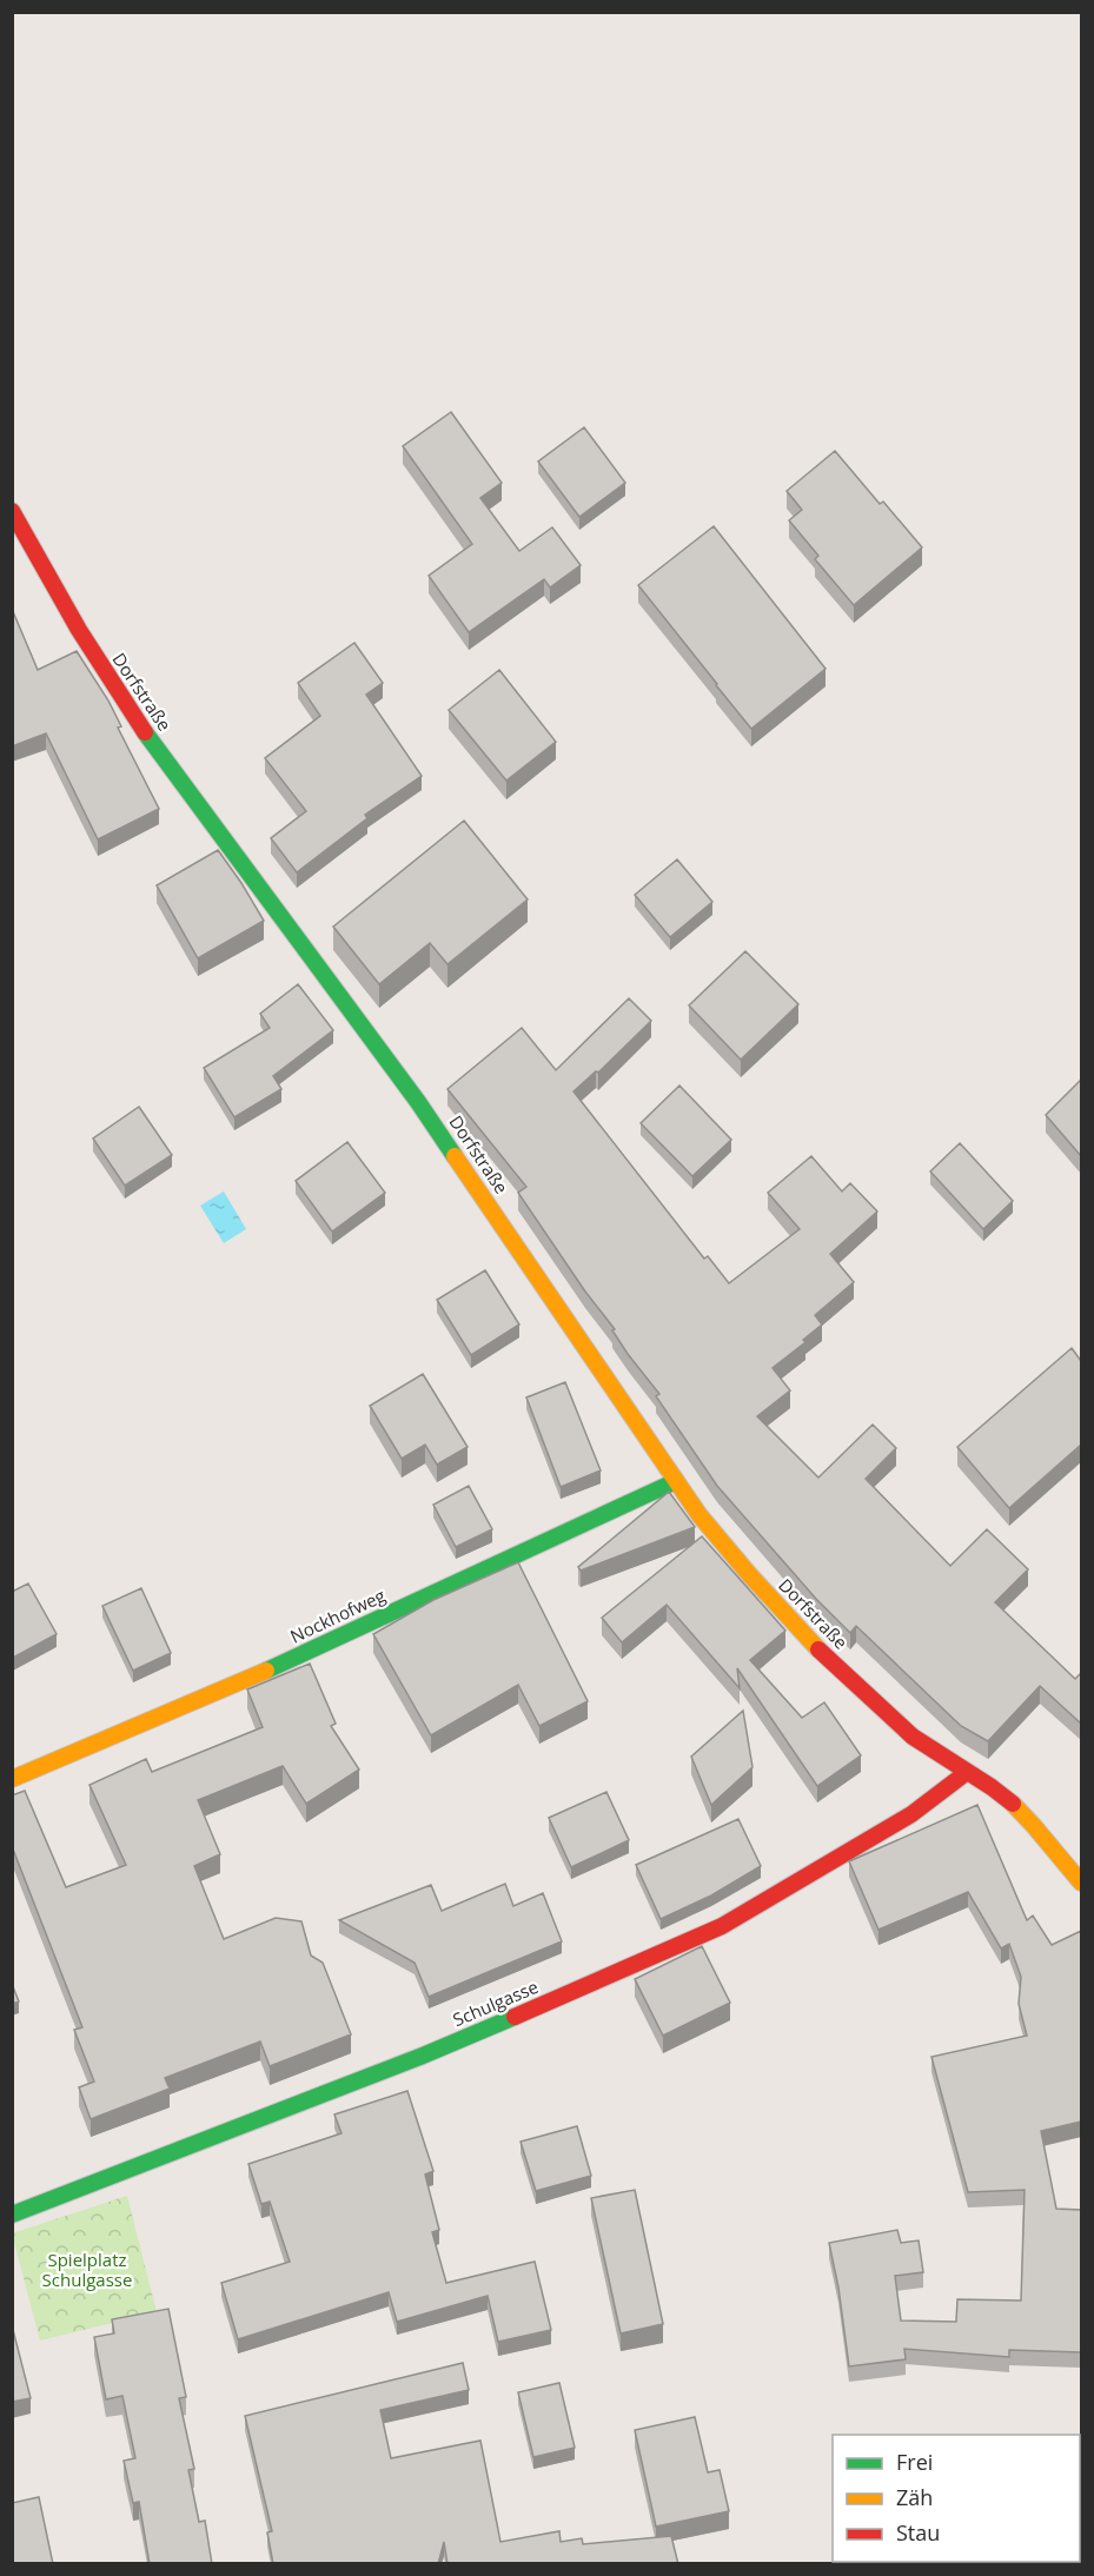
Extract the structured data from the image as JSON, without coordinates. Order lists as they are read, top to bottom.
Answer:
{
  "streets": {
    "street": ["Dorfstraße", "Nockhofweg", "Schulgasse"]
  },
  "crossings": [
    ["Dorfstraße", "Nockhofweg"],
    ["Dorfstraße", "Schulgasse"]
  ],
  "parks": ["Spielplatz Schulgasse"],
  "legend": ["Frei", "Zäh", "Stau"]
}
